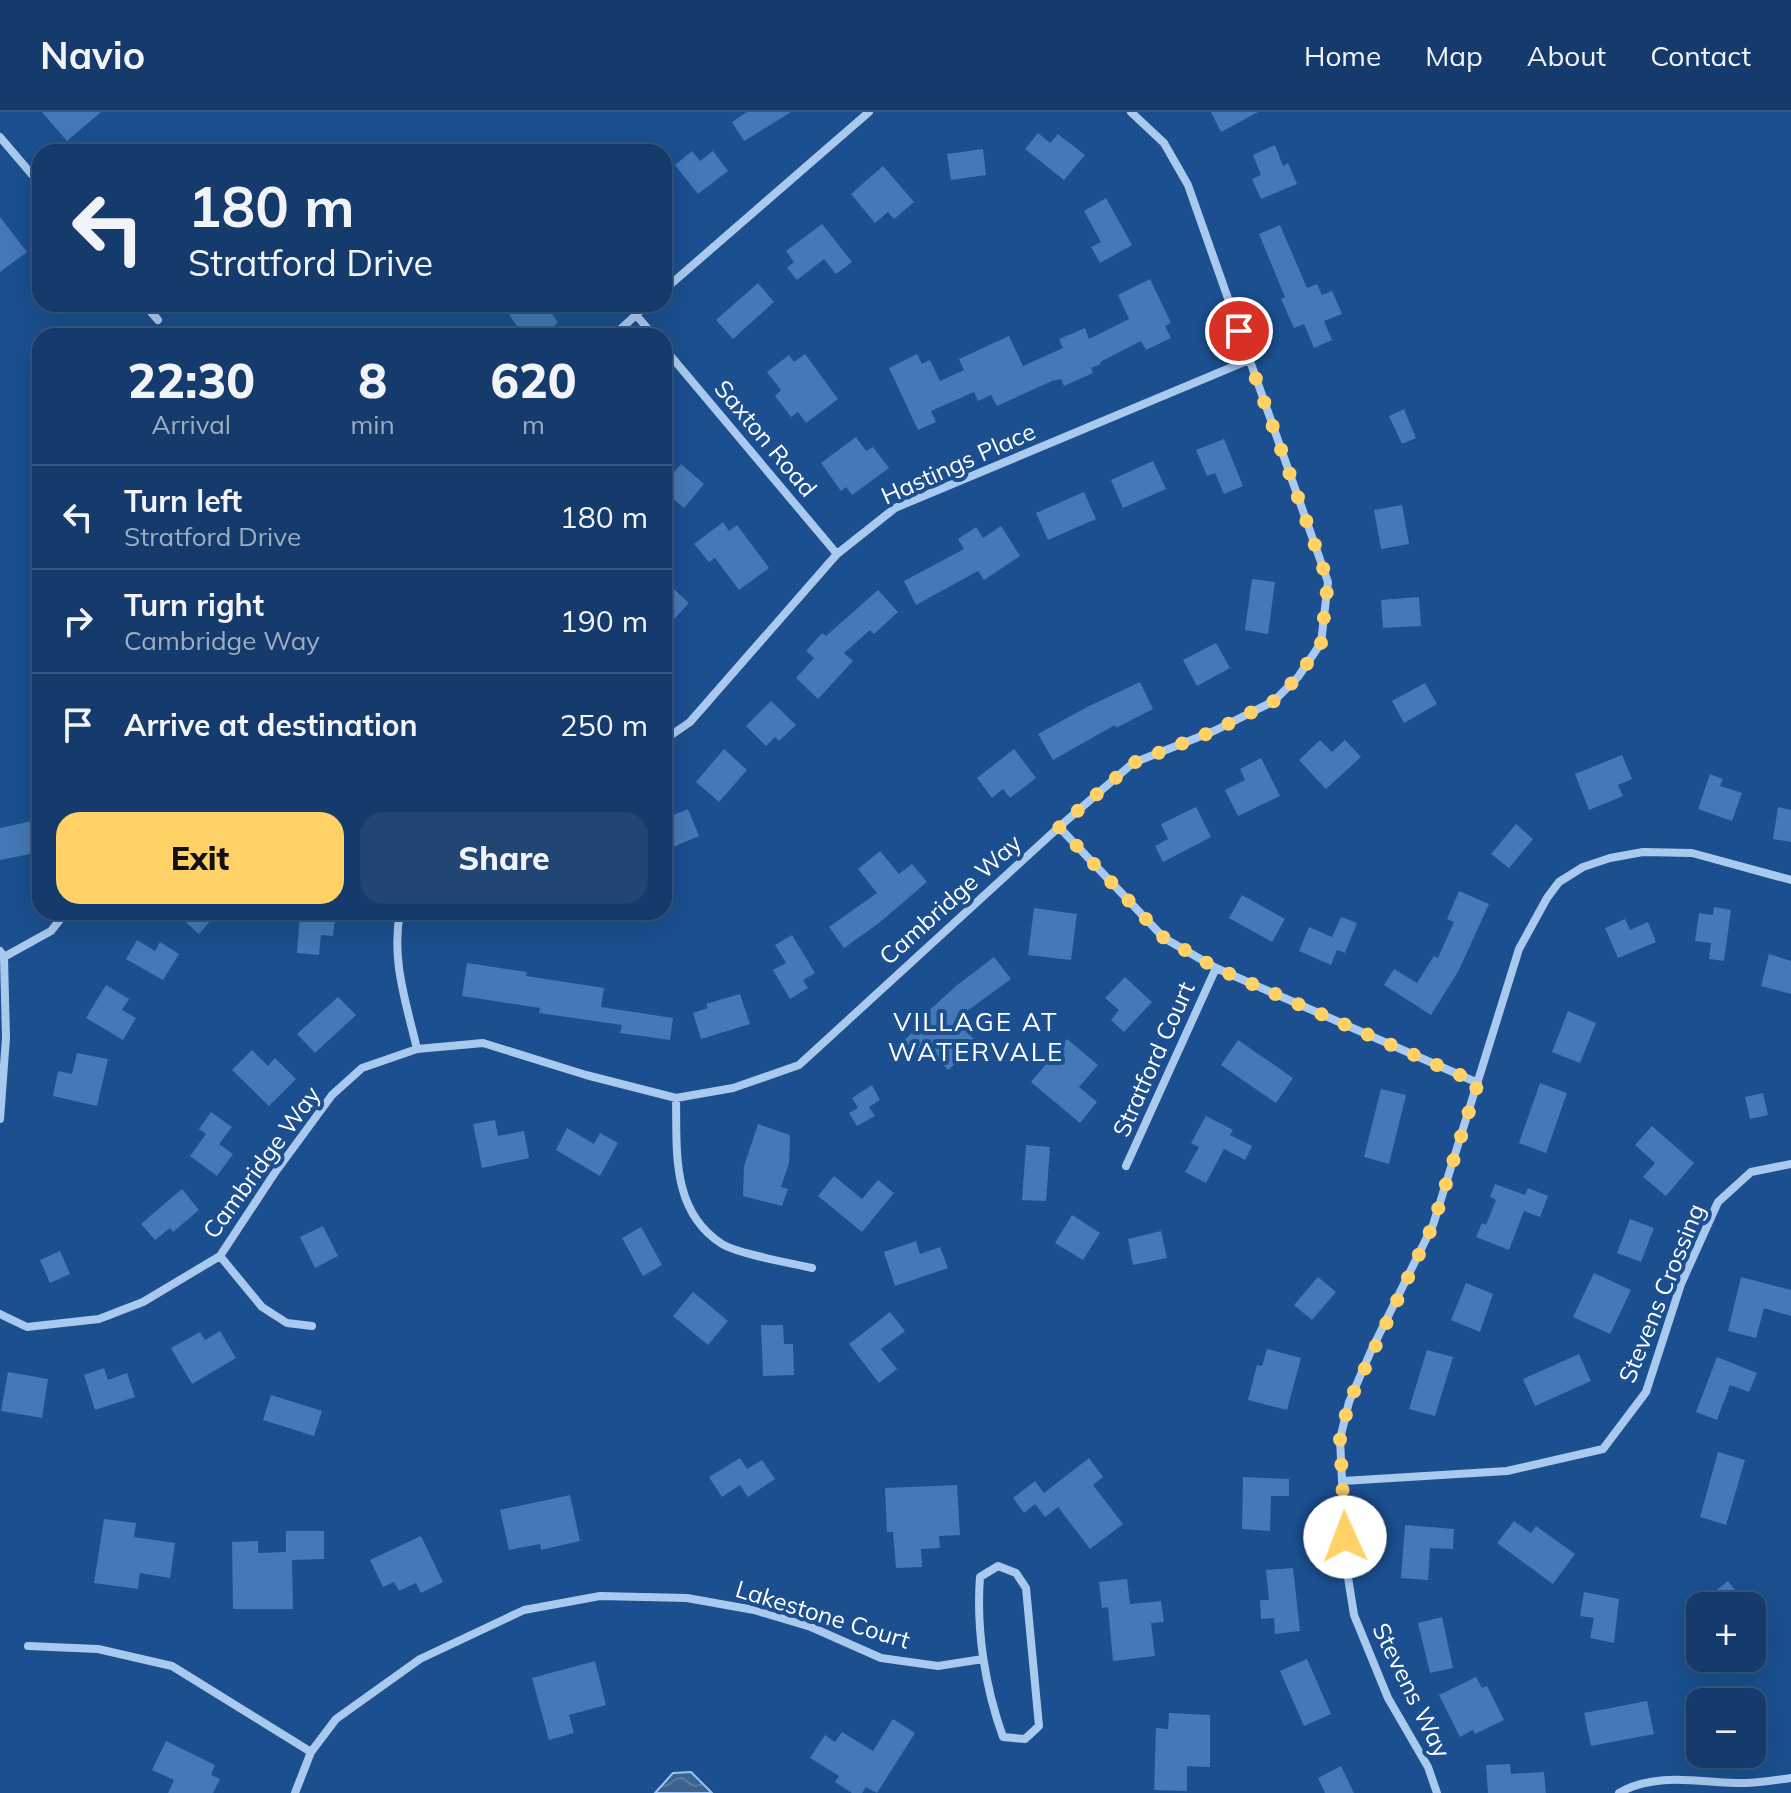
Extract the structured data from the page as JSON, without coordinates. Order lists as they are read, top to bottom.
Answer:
{
  "streets": {
    "street": [
      "Saxton Road",
      "Hastings Place",
      "Cambridge Way",
      "Stratford Court",
      "Stevens Crossing",
      "Lakestone Court",
      "Stevens Way"
    ]
  },
  "crossings": [
    ["Saxton Road", "Hastings Place"],
    ["Hastings Place", "Cambridge Way"],
    ["Stevens Crossing", "Stevens Way"]
  ],
  "districts": ["VILLAGE AT WATERVALE"],
  "page": {
    "header": "Navio",
    "nav": [
      "Home",
      "Map",
      "About",
      "Contact"
    ],
    "turn": ["180 m", "Stratford Drive"],
    "eta": [
      "22:30",
      "Arrival",
      "8",
      "min",
      "620",
      "m"
    ],
    "list": [
      {
        "name": "Turn left",
        "note": "Stratford Drive",
        "value": "180 m"
      },
      {
        "name": "Turn right",
        "note": "Cambridge Way",
        "value": "190 m"
      },
      {
        "name": "Arrive at destination",
        "value": "250 m"
      }
    ],
    "buttons": ["Exit", "Share"],
    "map_buttons": ["+", "−"]
  }
}
